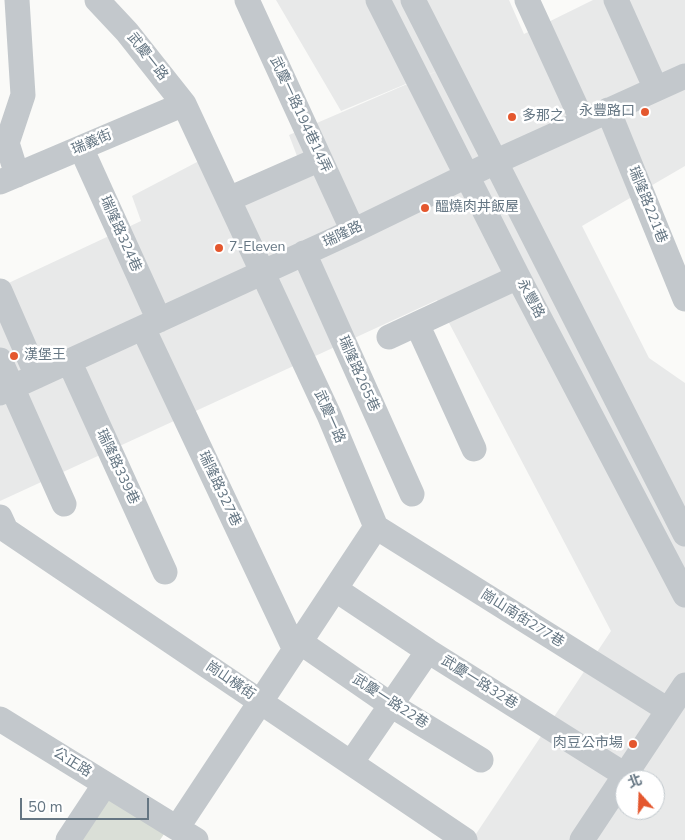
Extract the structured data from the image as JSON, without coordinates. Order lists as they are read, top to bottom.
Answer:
{
  "streets": {
    "street": [
      "武慶一路",
      "武慶一路194巷14弄",
      "瑞義街",
      "瑞隆路221巷",
      "瑞隆路324巷",
      "瑞隆路",
      "永豐路",
      "瑞隆路265巷",
      "瑞隆路339巷",
      "瑞隆路327巷",
      "崗山南街277巷",
      "崗山橫街",
      "武慶一路32巷",
      "武慶一路22巷",
      "公正路"
    ]
  },
  "crossings": [
    ["武慶一路", "瑞義街"],
    ["武慶一路", "瑞隆路"],
    ["武慶一路", "崗山南街277巷"],
    ["武慶一路194巷14弄", "瑞隆路"],
    ["瑞義街", "瑞隆路324巷"],
    ["瑞隆路221巷", "瑞隆路"],
    ["瑞隆路324巷", "瑞隆路"],
    ["瑞隆路324巷", "瑞隆路327巷"],
    ["瑞隆路", "永豐路"],
    ["瑞隆路", "瑞隆路265巷"],
    ["瑞隆路", "瑞隆路339巷"],
    ["瑞隆路", "瑞隆路327巷"],
    ["瑞隆路327巷", "武慶一路22巷"]
  ],
  "places": [
    "永豐路口",
    "多那之",
    "醞燒肉丼飯屋",
    "7-Eleven",
    "漢堡王",
    "肉豆公市場"
  ],
  "scale_bar": "50 m",
  "north": "top"
}
